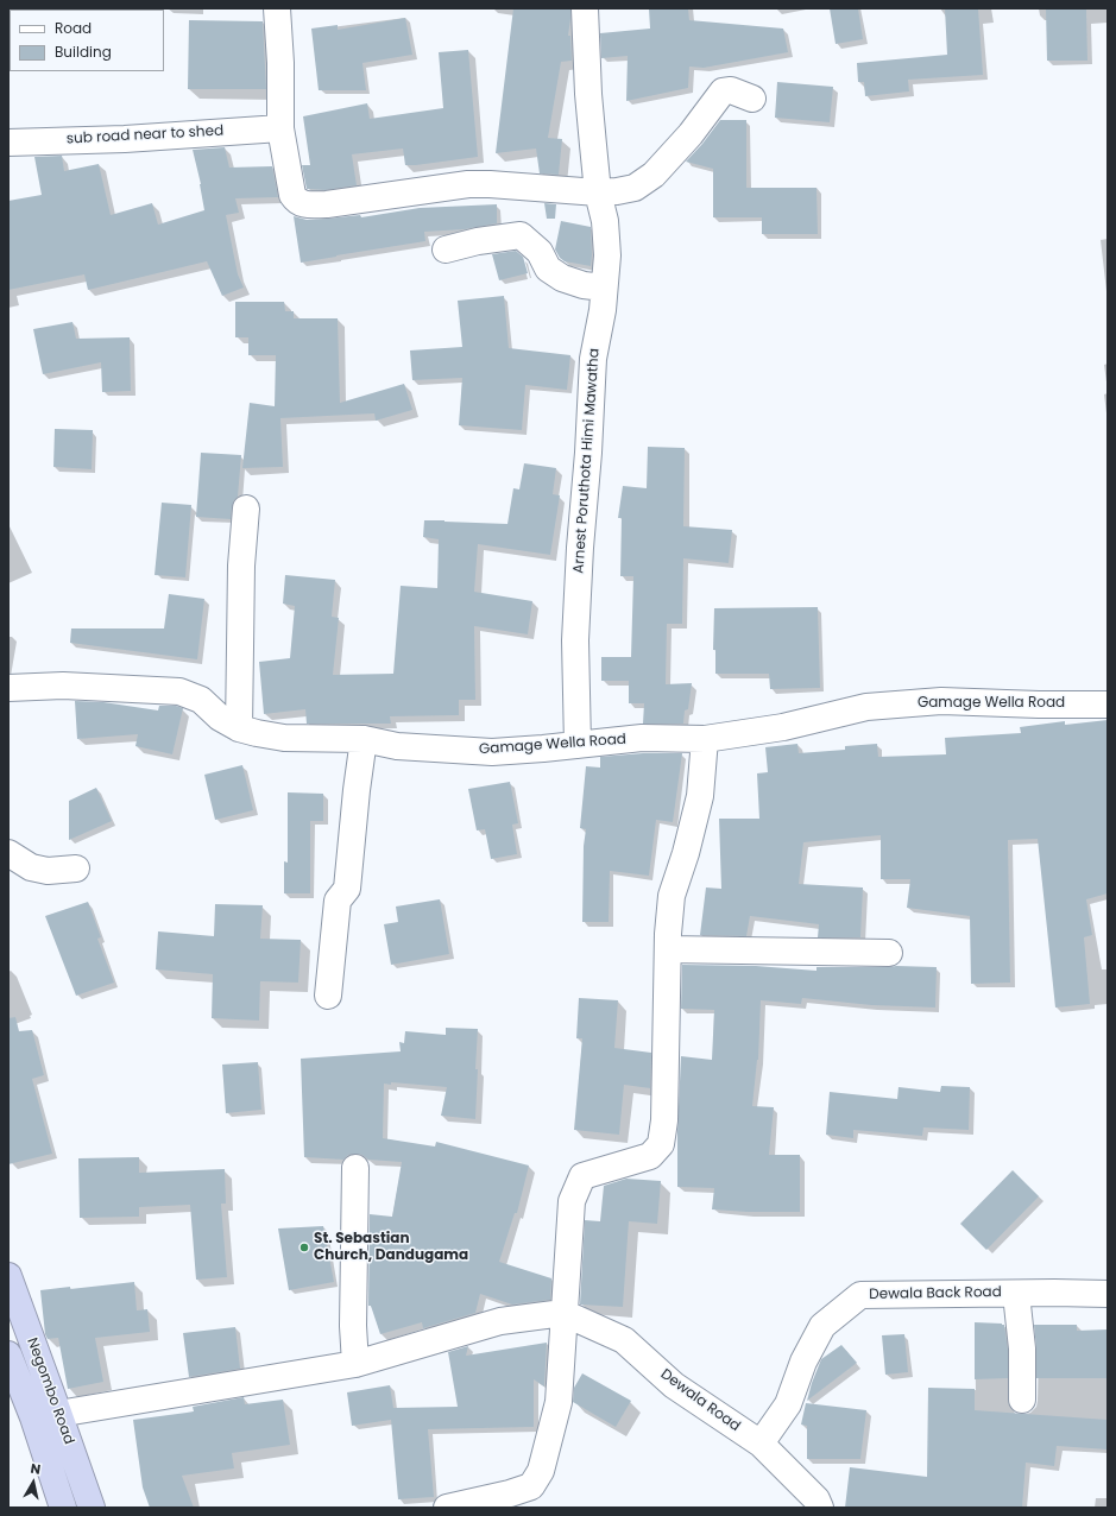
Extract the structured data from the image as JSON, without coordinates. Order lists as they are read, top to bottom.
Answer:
{
  "streets": {
    "highway": ["Negombo Road"],
    "street": [
      "sub road near to shed",
      "Arnest Poruthota Himi Mawatha",
      "Gamage Wella Road",
      "Dewala Back Road",
      "Dewala Road"
    ]
  },
  "crossings": [
    ["Arnest Poruthota Himi Mawatha", "Gamage Wella Road"],
    ["Dewala Back Road", "Dewala Road"]
  ],
  "places": ["St. Sebastian Church, Dandugama"],
  "legend": ["Road", "Building"],
  "north": "top"
}
